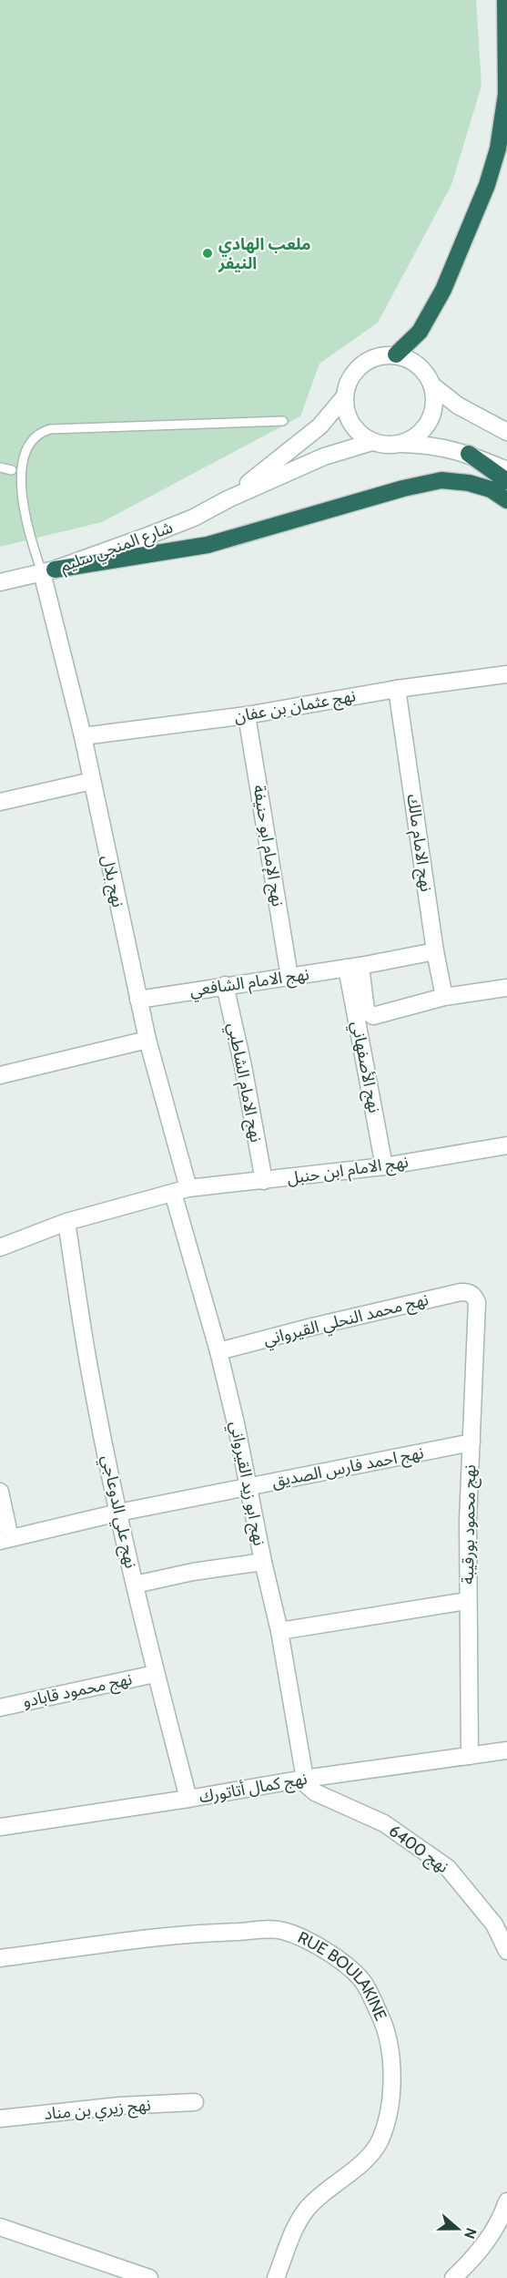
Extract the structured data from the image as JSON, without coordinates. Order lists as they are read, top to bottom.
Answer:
{
  "streets": {
    "street": [
      "شارع المنجي سليم",
      "نهج عثمان بن عفان",
      "نهج الامام مالك",
      "نهج الإمام ابو حنيفة",
      "نهج بلال",
      "نهج الامام الشافعي",
      "نهج الأصفهاني",
      "نهج الامام الشاطبي",
      "نهج الامام ابن حنبل",
      "نهج محمد النحلي القيرواني",
      "نهج احمد فارس الصديق",
      "نهج ابو زيد القيرواني",
      "نهج علي الدوعاجي",
      "نهج محمود بورقيبة",
      "نهج محمود قابادو",
      "نهج كمال أتاتورك",
      "نهج 6400",
      "RUE BOULAKINE",
      "نهج زيري بن مناد"
    ]
  },
  "crossings": [
    ["شارع المنجي سليم", "نهج بلال"],
    ["نهج عثمان بن عفان", "نهج الامام مالك"],
    ["نهج عثمان بن عفان", "نهج الإمام ابو حنيفة"],
    ["نهج عثمان بن عفان", "نهج بلال"],
    ["نهج الامام مالك", "نهج الامام الشافعي"],
    ["نهج الإمام ابو حنيفة", "نهج الامام الشافعي"],
    ["نهج بلال", "نهج الامام الشافعي"],
    ["نهج بلال", "نهج الامام ابن حنبل"],
    ["نهج بلال", "نهج ابو زيد القيرواني"],
    ["نهج الامام الشافعي", "نهج الأصفهاني"],
    ["نهج الامام الشافعي", "نهج الامام الشاطبي"],
    ["نهج الأصفهاني", "نهج الامام ابن حنبل"],
    ["نهج الامام الشاطبي", "نهج الامام ابن حنبل"],
    ["نهج الامام ابن حنبل", "نهج ابو زيد القيرواني"],
    ["نهج الامام ابن حنبل", "نهج علي الدوعاجي"],
    ["نهج محمد النحلي القيرواني", "نهج ابو زيد القيرواني"],
    ["نهج محمد النحلي القيرواني", "نهج محمود بورقيبة"],
    ["نهج احمد فارس الصديق", "نهج ابو زيد القيرواني"],
    ["نهج احمد فارس الصديق", "نهج علي الدوعاجي"],
    ["نهج احمد فارس الصديق", "نهج محمود بورقيبة"],
    ["نهج ابو زيد القيرواني", "نهج كمال أتاتورك"],
    ["نهج ابو زيد القيرواني", "نهج 6400"],
    ["نهج علي الدوعاجي", "نهج محمود قابادو"],
    ["نهج علي الدوعاجي", "نهج كمال أتاتورك"],
    ["نهج محمود بورقيبة", "نهج كمال أتاتورك"],
    ["نهج كمال أتاتورك", "نهج 6400"]
  ],
  "places": ["ملعب الهادي النيفر"],
  "north": "right"
}
